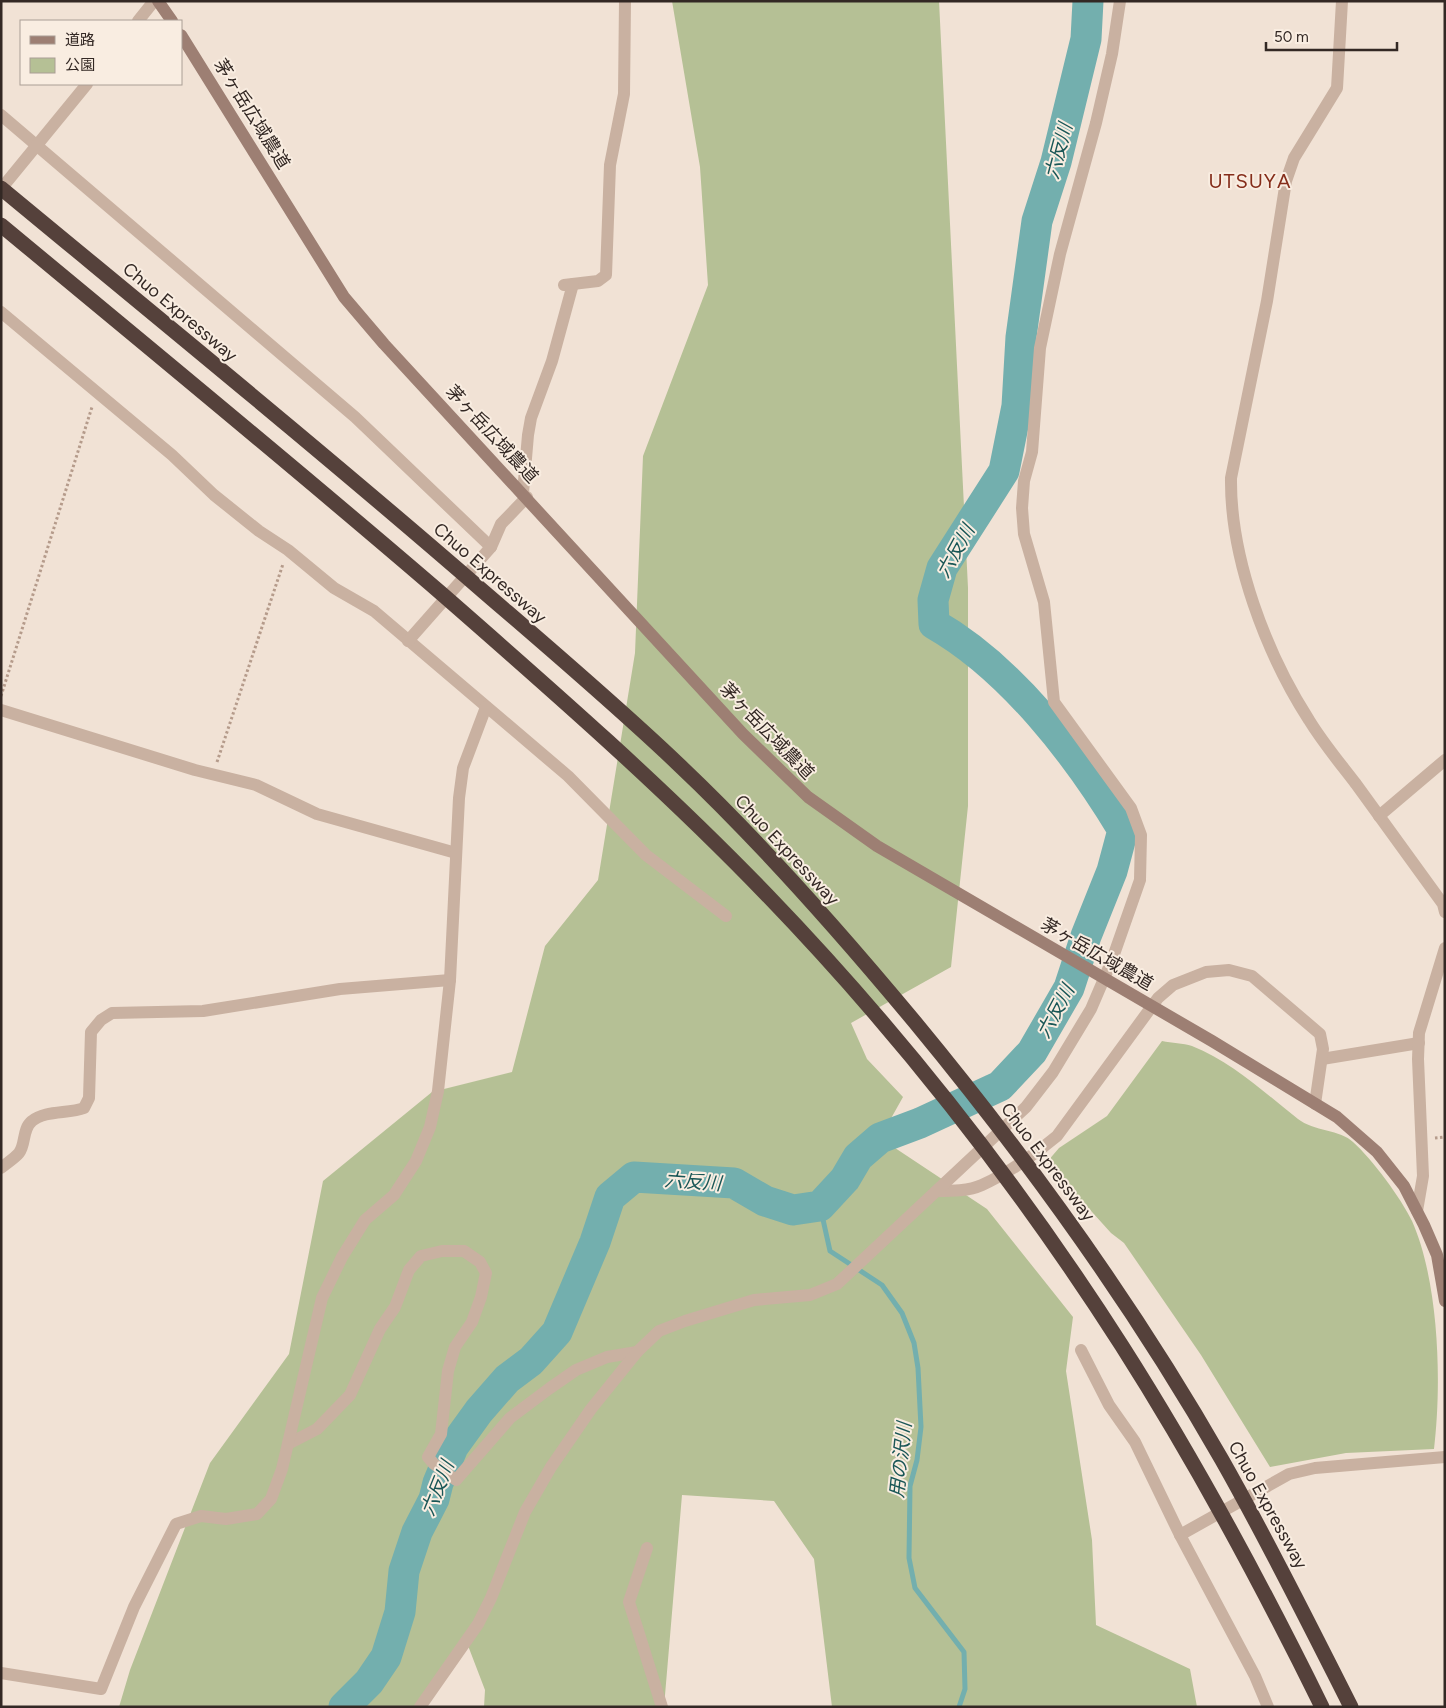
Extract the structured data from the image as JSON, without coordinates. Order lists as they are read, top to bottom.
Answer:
{
  "streets": {
    "highway": ["Chuo Expressway"],
    "street": ["茅ヶ岳広域農道"]
  },
  "districts": ["UTSUYA"],
  "water": ["六反川", "用の沢川"],
  "legend": ["道路", "公園"],
  "scale_bar": "50 m"
}
